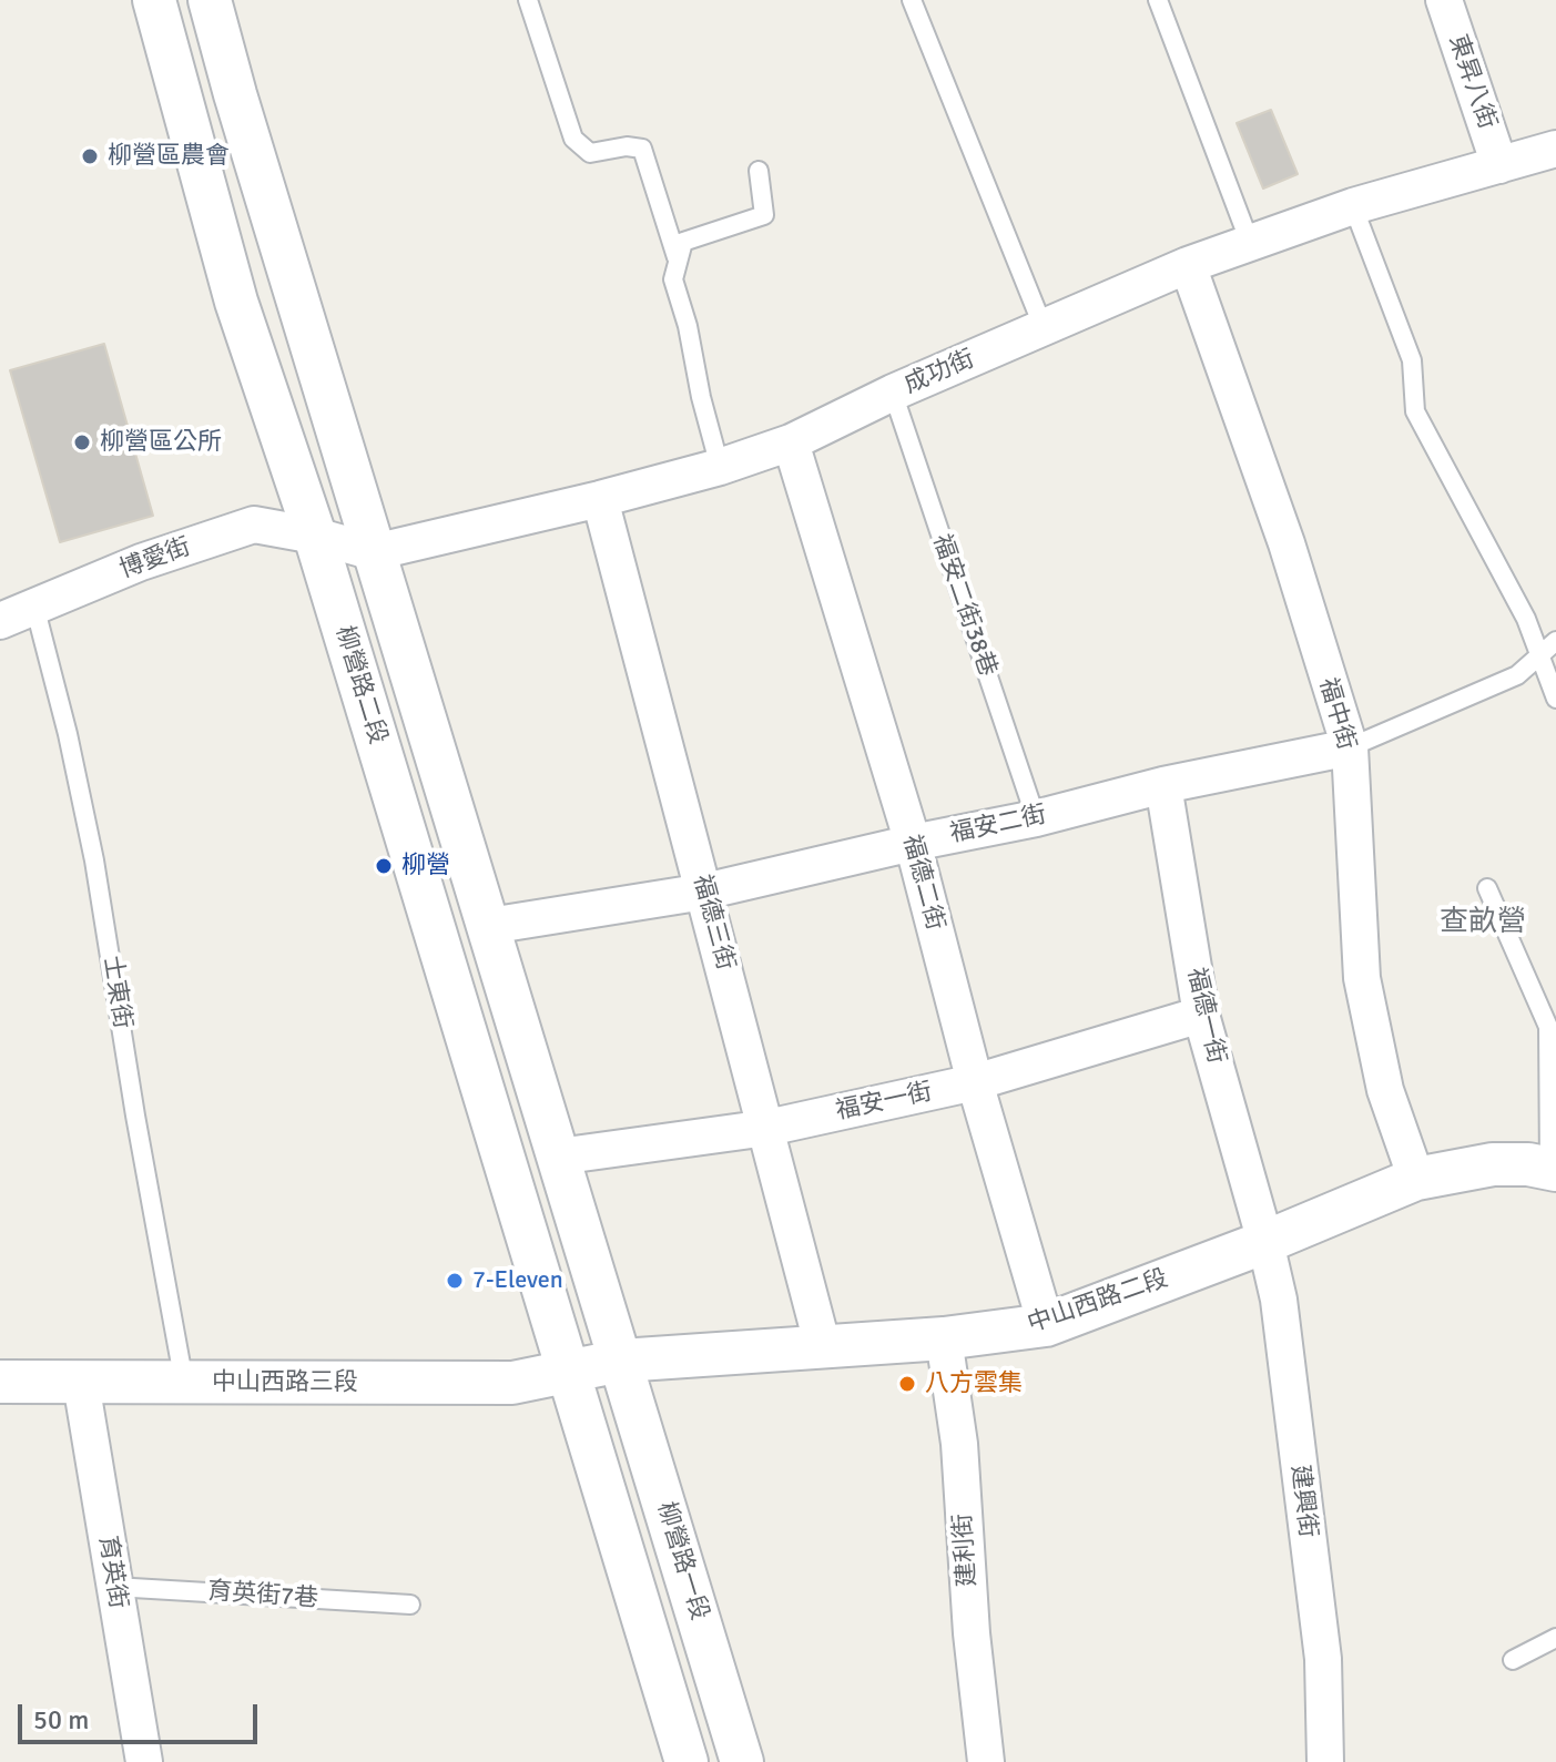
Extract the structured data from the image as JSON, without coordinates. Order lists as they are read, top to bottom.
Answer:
{
  "streets": {
    "street": [
      "東昇八街",
      "成功街",
      "博愛街",
      "柳營路二段",
      "福中街",
      "福安二街",
      "福德二街",
      "福德三街",
      "福德一街",
      "福安一街",
      "中山西路二段",
      "中山西路三段",
      "建興街",
      "建利街",
      "柳營路一段",
      "育英街"
    ],
    "lane": ["福安二街38巷", "士東街", "育英街7巷"]
  },
  "crossings": [
    ["東昇八街", "成功街"],
    ["成功街", "博愛街"],
    ["成功街", "福安二街38巷"],
    ["成功街", "柳營路二段"],
    ["成功街", "福中街"],
    ["成功街", "福德二街"],
    ["成功街", "福德三街"],
    ["博愛街", "柳營路二段"],
    ["博愛街", "士東街"],
    ["福安二街38巷", "福安二街"],
    ["柳營路二段", "中山西路二段"],
    ["柳營路二段", "中山西路三段"],
    ["福中街", "福安二街"],
    ["福中街", "中山西路二段"],
    ["福安二街", "福德二街"],
    ["福安二街", "福德三街"],
    ["福安二街", "福德一街"],
    ["福德二街", "福安一街"],
    ["福德二街", "中山西路二段"],
    ["福德三街", "福安一街"],
    ["福德三街", "中山西路二段"],
    ["士東街", "中山西路三段"],
    ["福德一街", "福安一街"],
    ["福德一街", "中山西路二段"],
    ["福德一街", "建興街"],
    ["中山西路二段", "中山西路三段"],
    ["中山西路二段", "建興街"],
    ["中山西路二段", "建利街"],
    ["中山西路二段", "柳營路一段"],
    ["中山西路三段", "育英街"],
    ["育英街", "育英街7巷"]
  ],
  "districts": ["查畝營"],
  "places": [
    "柳營區農會",
    "柳營區公所",
    "柳營",
    "7-Eleven",
    "八方雲集"
  ],
  "scale_bar": "50 m"
}
